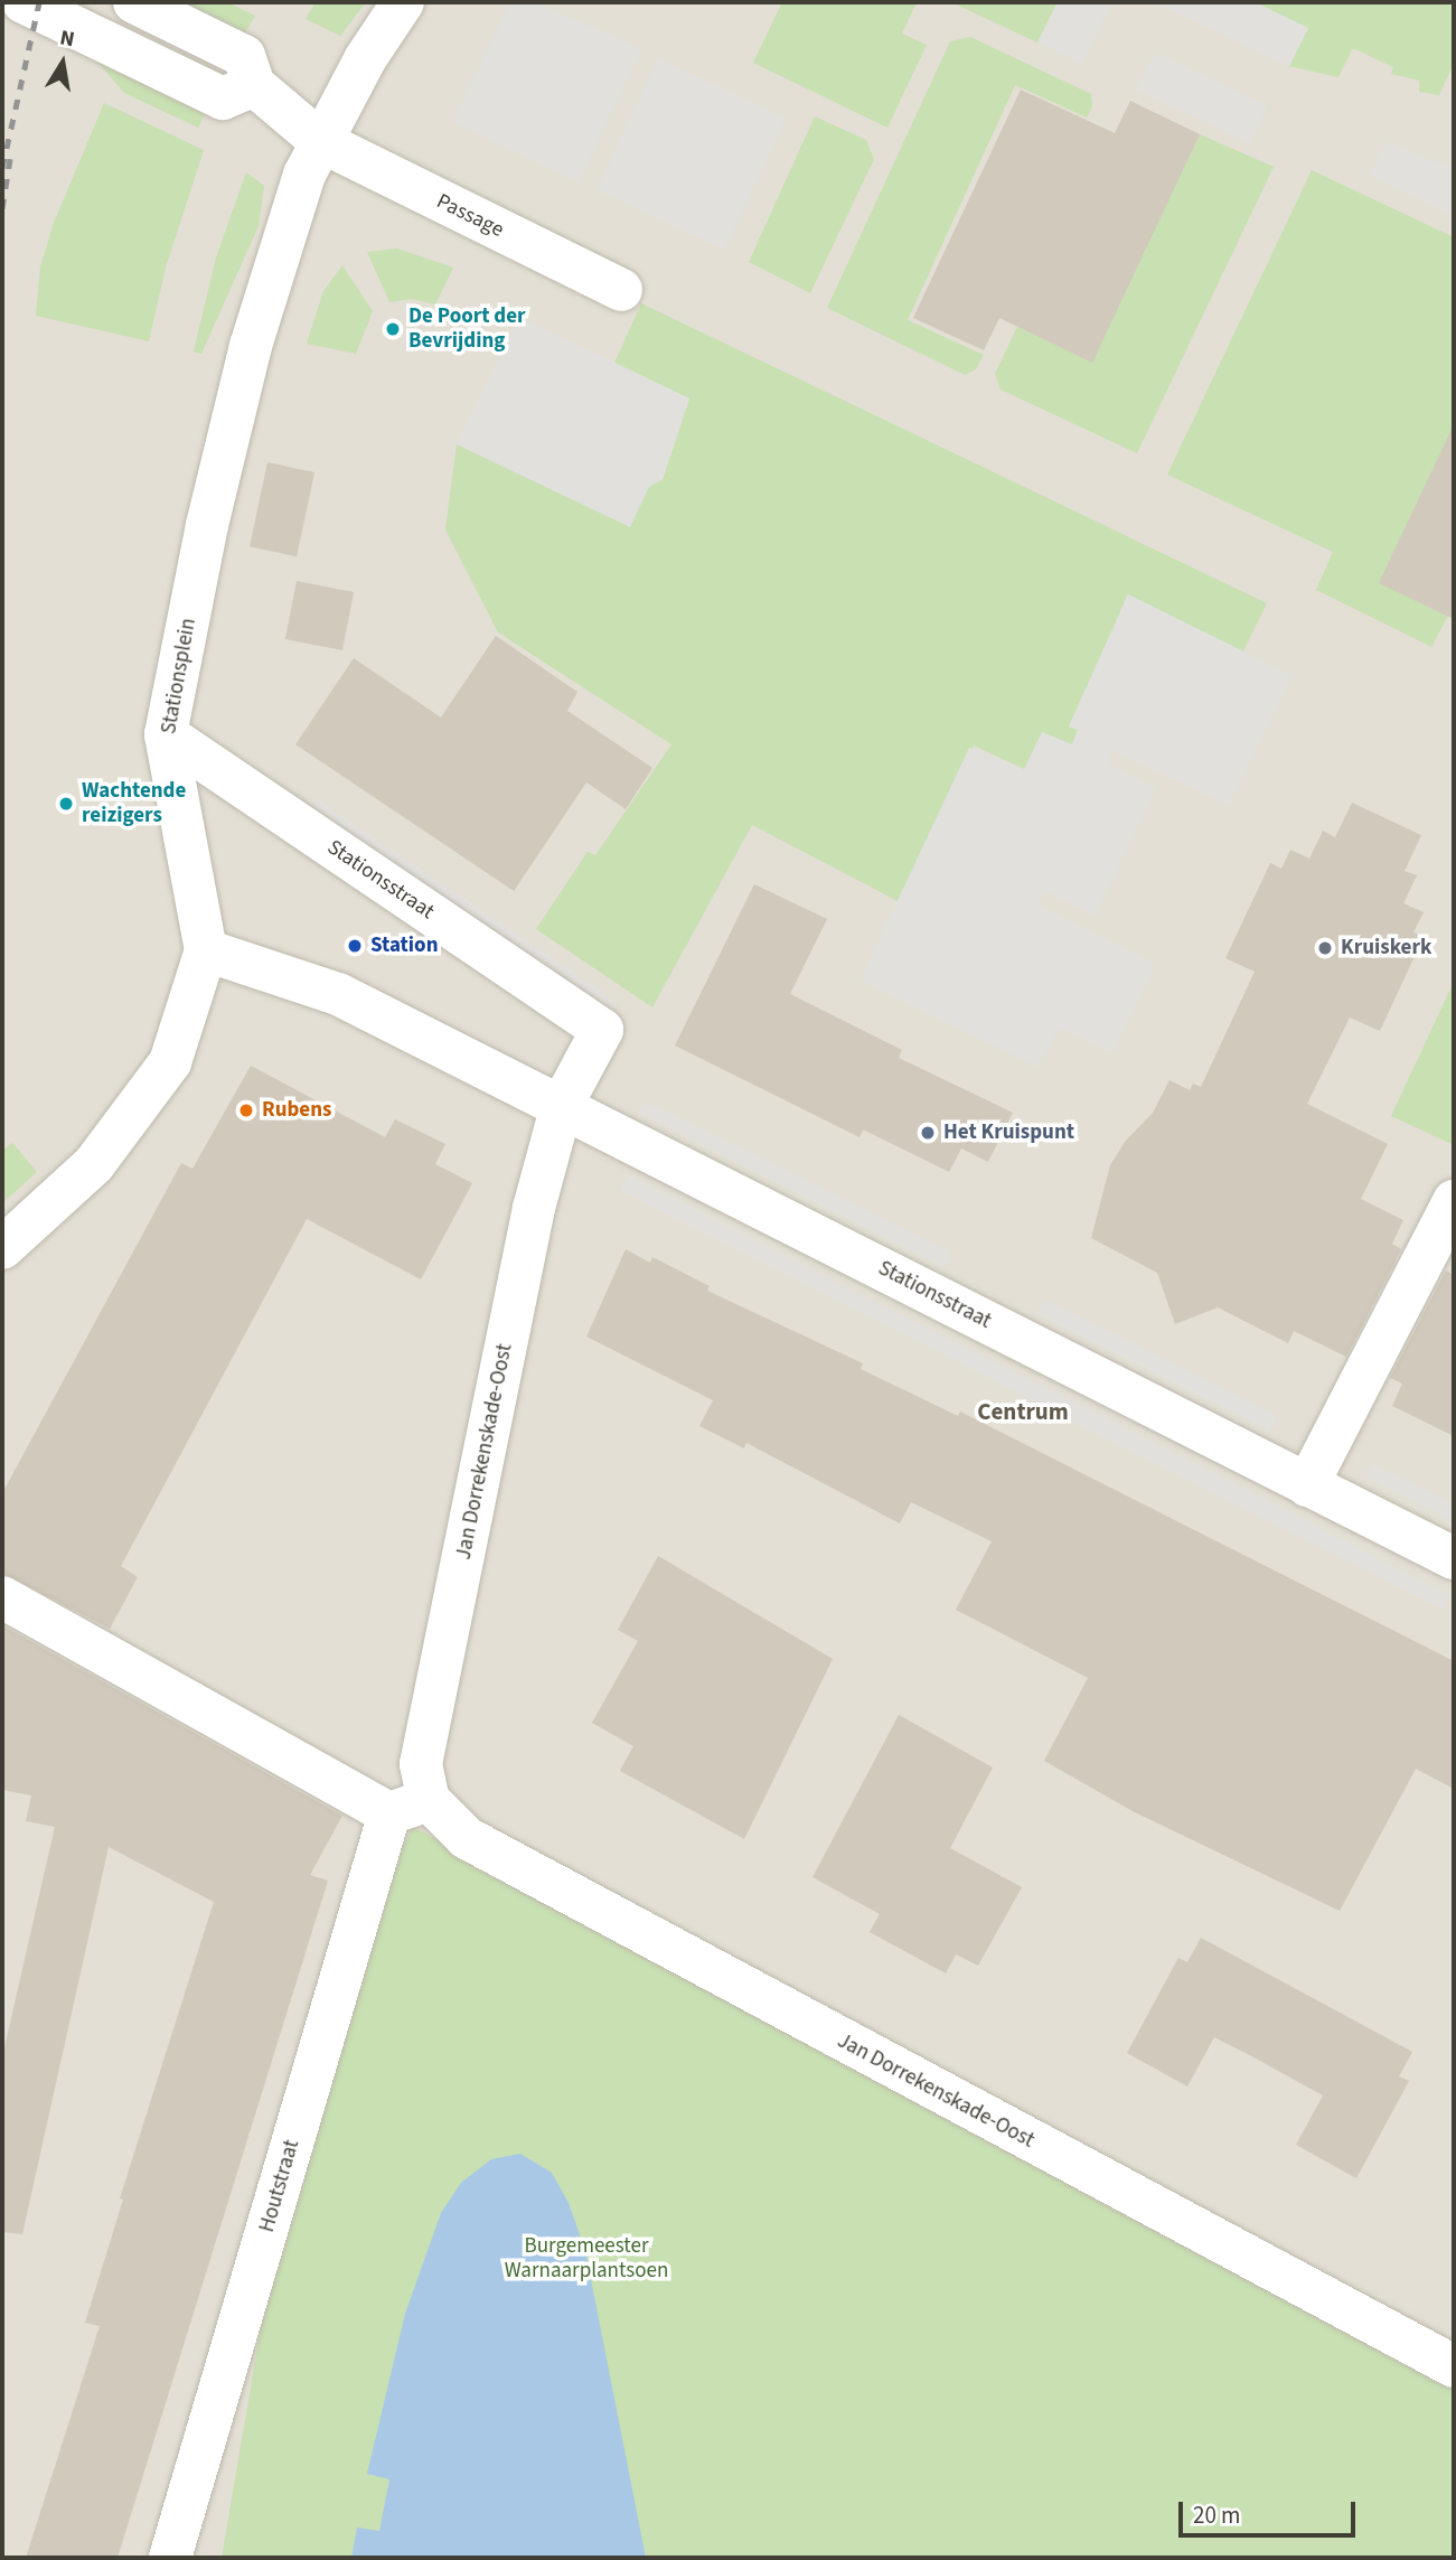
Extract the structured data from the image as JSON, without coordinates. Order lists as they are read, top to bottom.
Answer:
{
  "streets": {
    "street": [
      "Passage",
      "Stationsplein",
      "Stationsstraat",
      "Jan Dorrekenskade-Oost",
      "Houtstraat"
    ]
  },
  "crossings": [
    ["Passage", "Stationsplein"],
    ["Stationsplein", "Stationsstraat"],
    ["Stationsstraat", "Jan Dorrekenskade-Oost"]
  ],
  "districts": ["Centrum"],
  "parks": ["Burgemeester Warnaarplantsoen"],
  "places": [
    "De Poort der Bevrijding",
    "Wachtende reizigers",
    "Station",
    "Kruiskerk",
    "Rubens",
    "Het Kruispunt"
  ],
  "scale_bar": "20 m",
  "north": "top"
}
